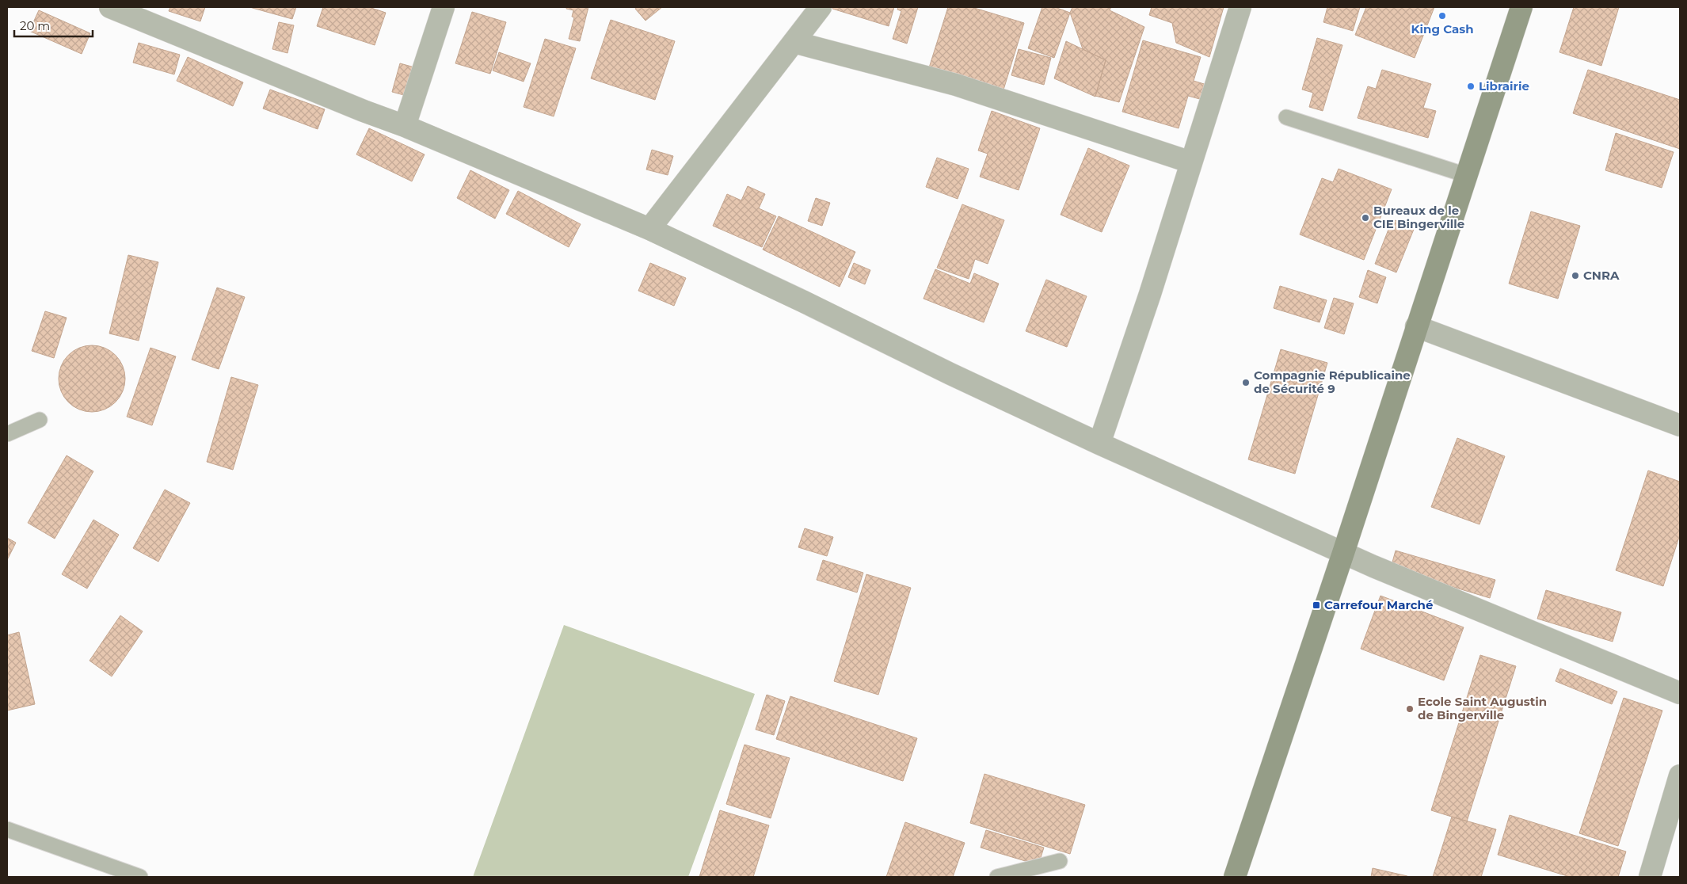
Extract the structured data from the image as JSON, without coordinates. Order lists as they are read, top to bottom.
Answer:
{
  "places": {
    "other": [
      "King Cash",
      "Librairie",
      "Bureaux de le CIE Bingerville",
      "CNRA",
      "Compagnie Républicaine de Sécurité 9",
      "Ecole Saint Augustin de Bingerville"
    ],
    "transit": ["Carrefour Marché"]
  },
  "scale_bar": "20 m"
}
